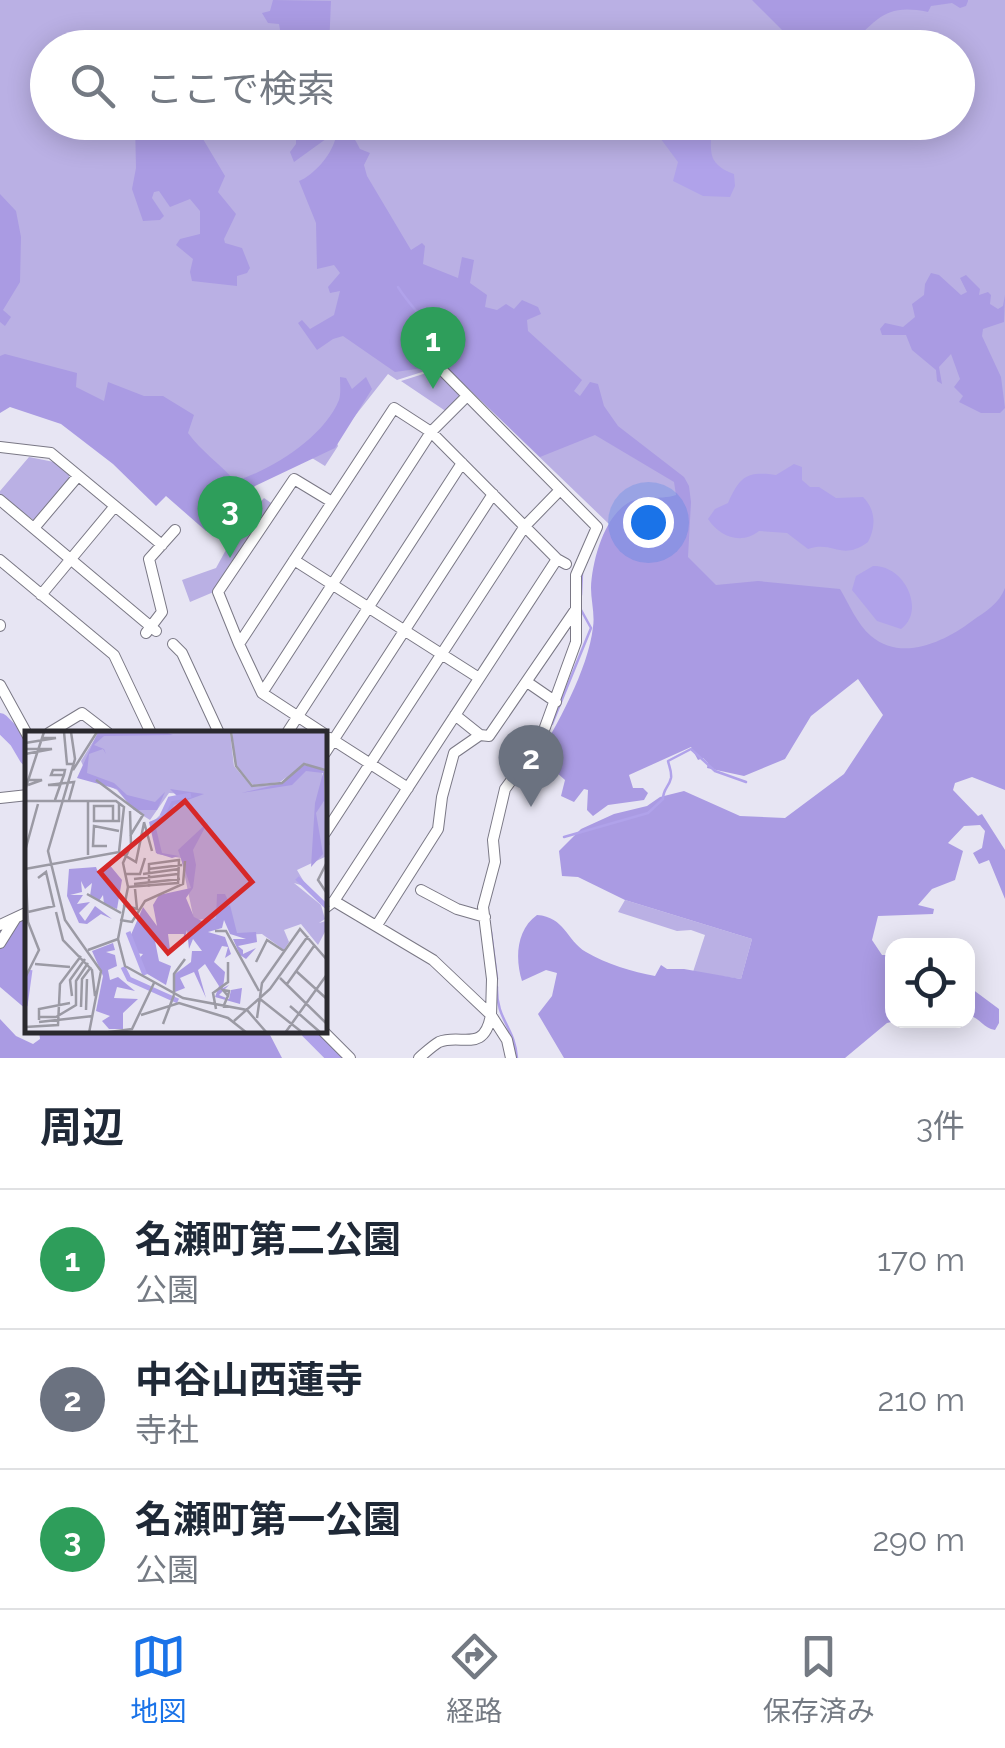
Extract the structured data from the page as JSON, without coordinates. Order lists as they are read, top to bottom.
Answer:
{
  "page": {
    "search": "ここで検索",
    "pins": ["1", "3", "2"],
    "heading": ["周辺", "3件"],
    "list": [
      {
        "mark": "1",
        "name": "名瀬町第二公園",
        "note": "公園",
        "value": "170 m"
      },
      {
        "mark": "2",
        "name": "中谷山西蓮寺",
        "note": "寺社",
        "value": "210 m"
      },
      {
        "mark": "3",
        "name": "名瀬町第一公園",
        "note": "公園",
        "value": "290 m"
      }
    ],
    "nav": ["地図", "経路", "保存済み"]
  }
}
